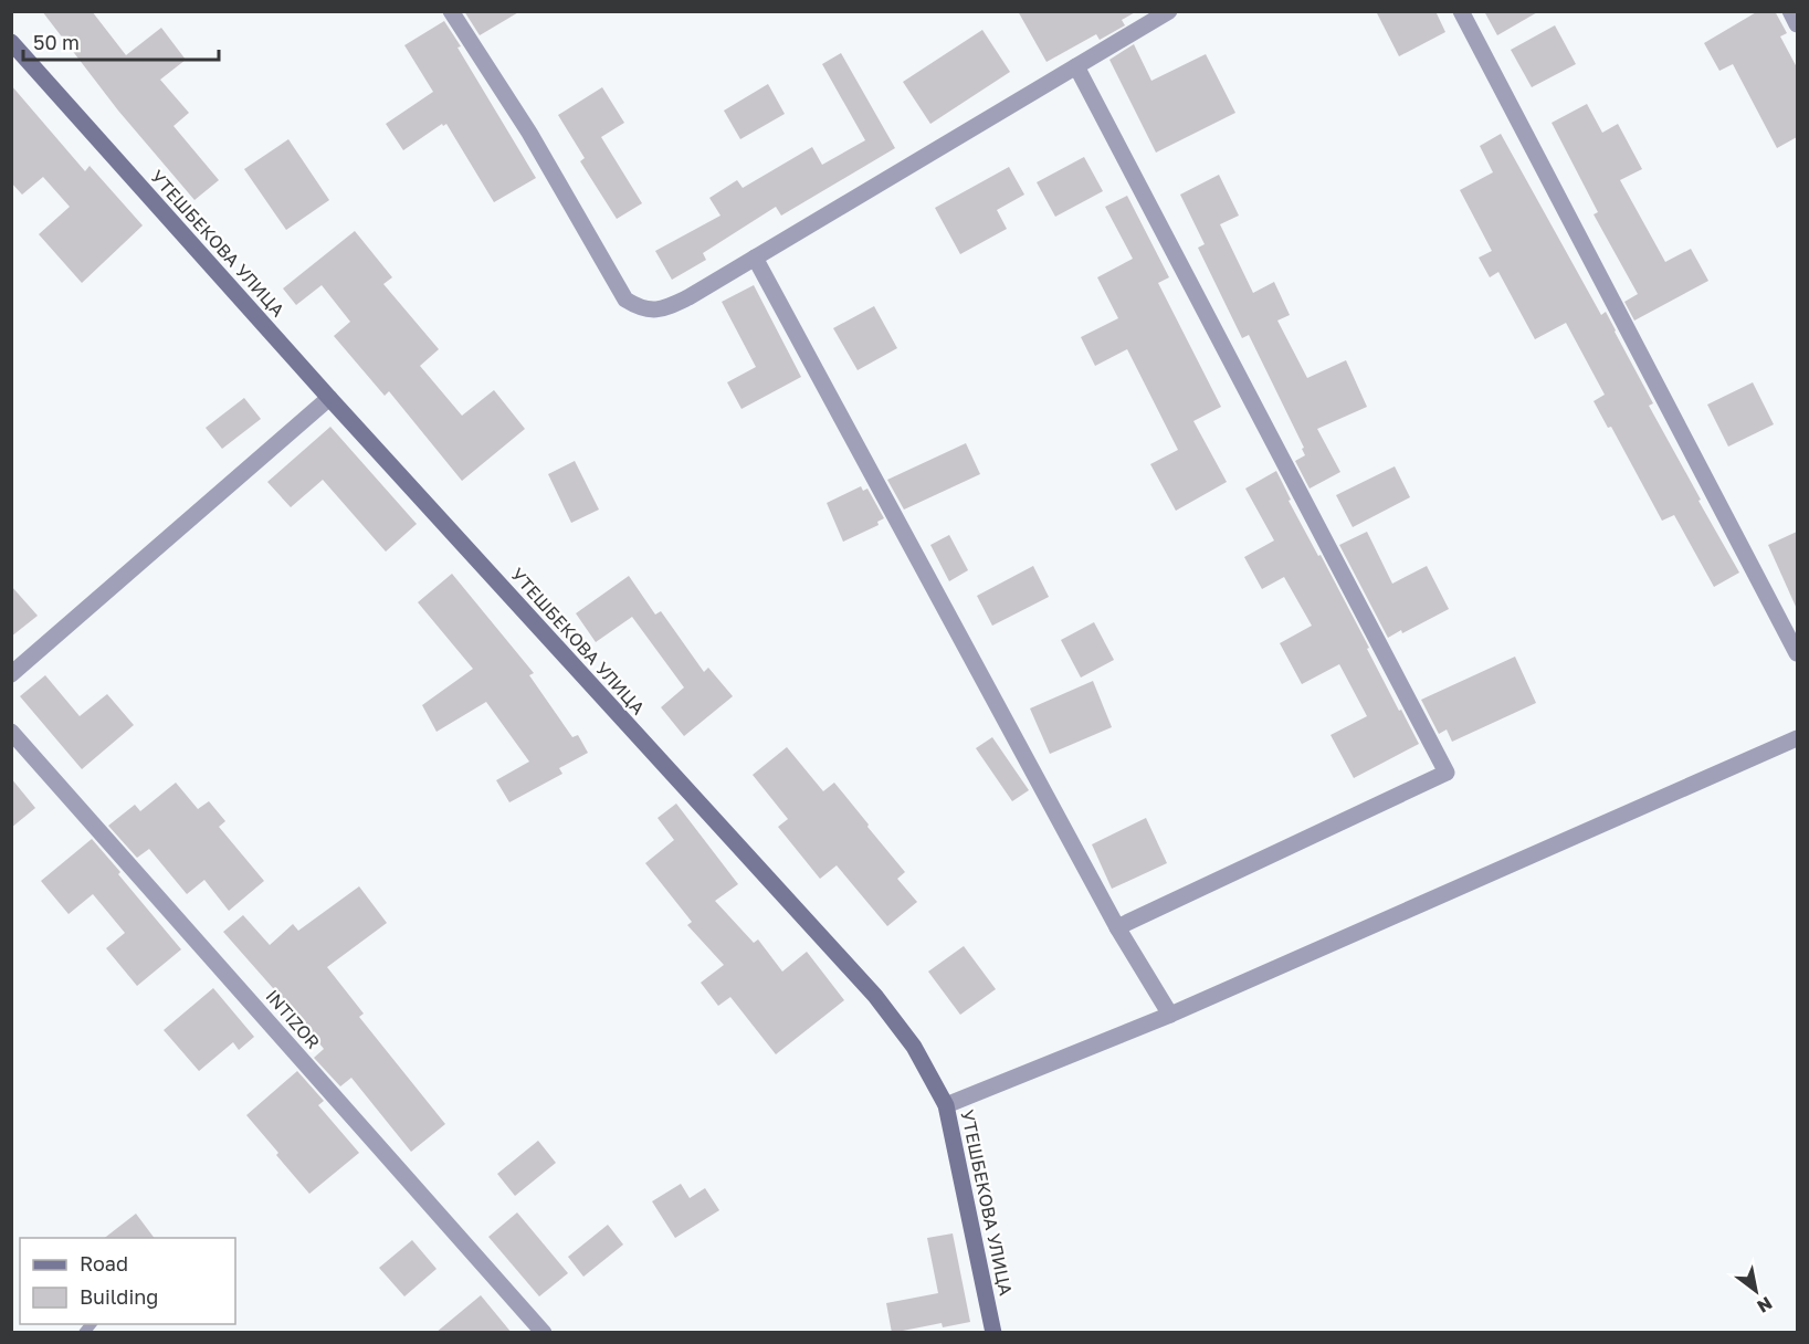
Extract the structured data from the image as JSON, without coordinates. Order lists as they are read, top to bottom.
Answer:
{
  "streets": {
    "main road": ["УТЕШБЕКОВА УЛИЦА"],
    "street": ["INTIZOR"]
  },
  "legend": ["Road", "Building"],
  "scale_bar": "50 m",
  "north": "bottom right"
}
